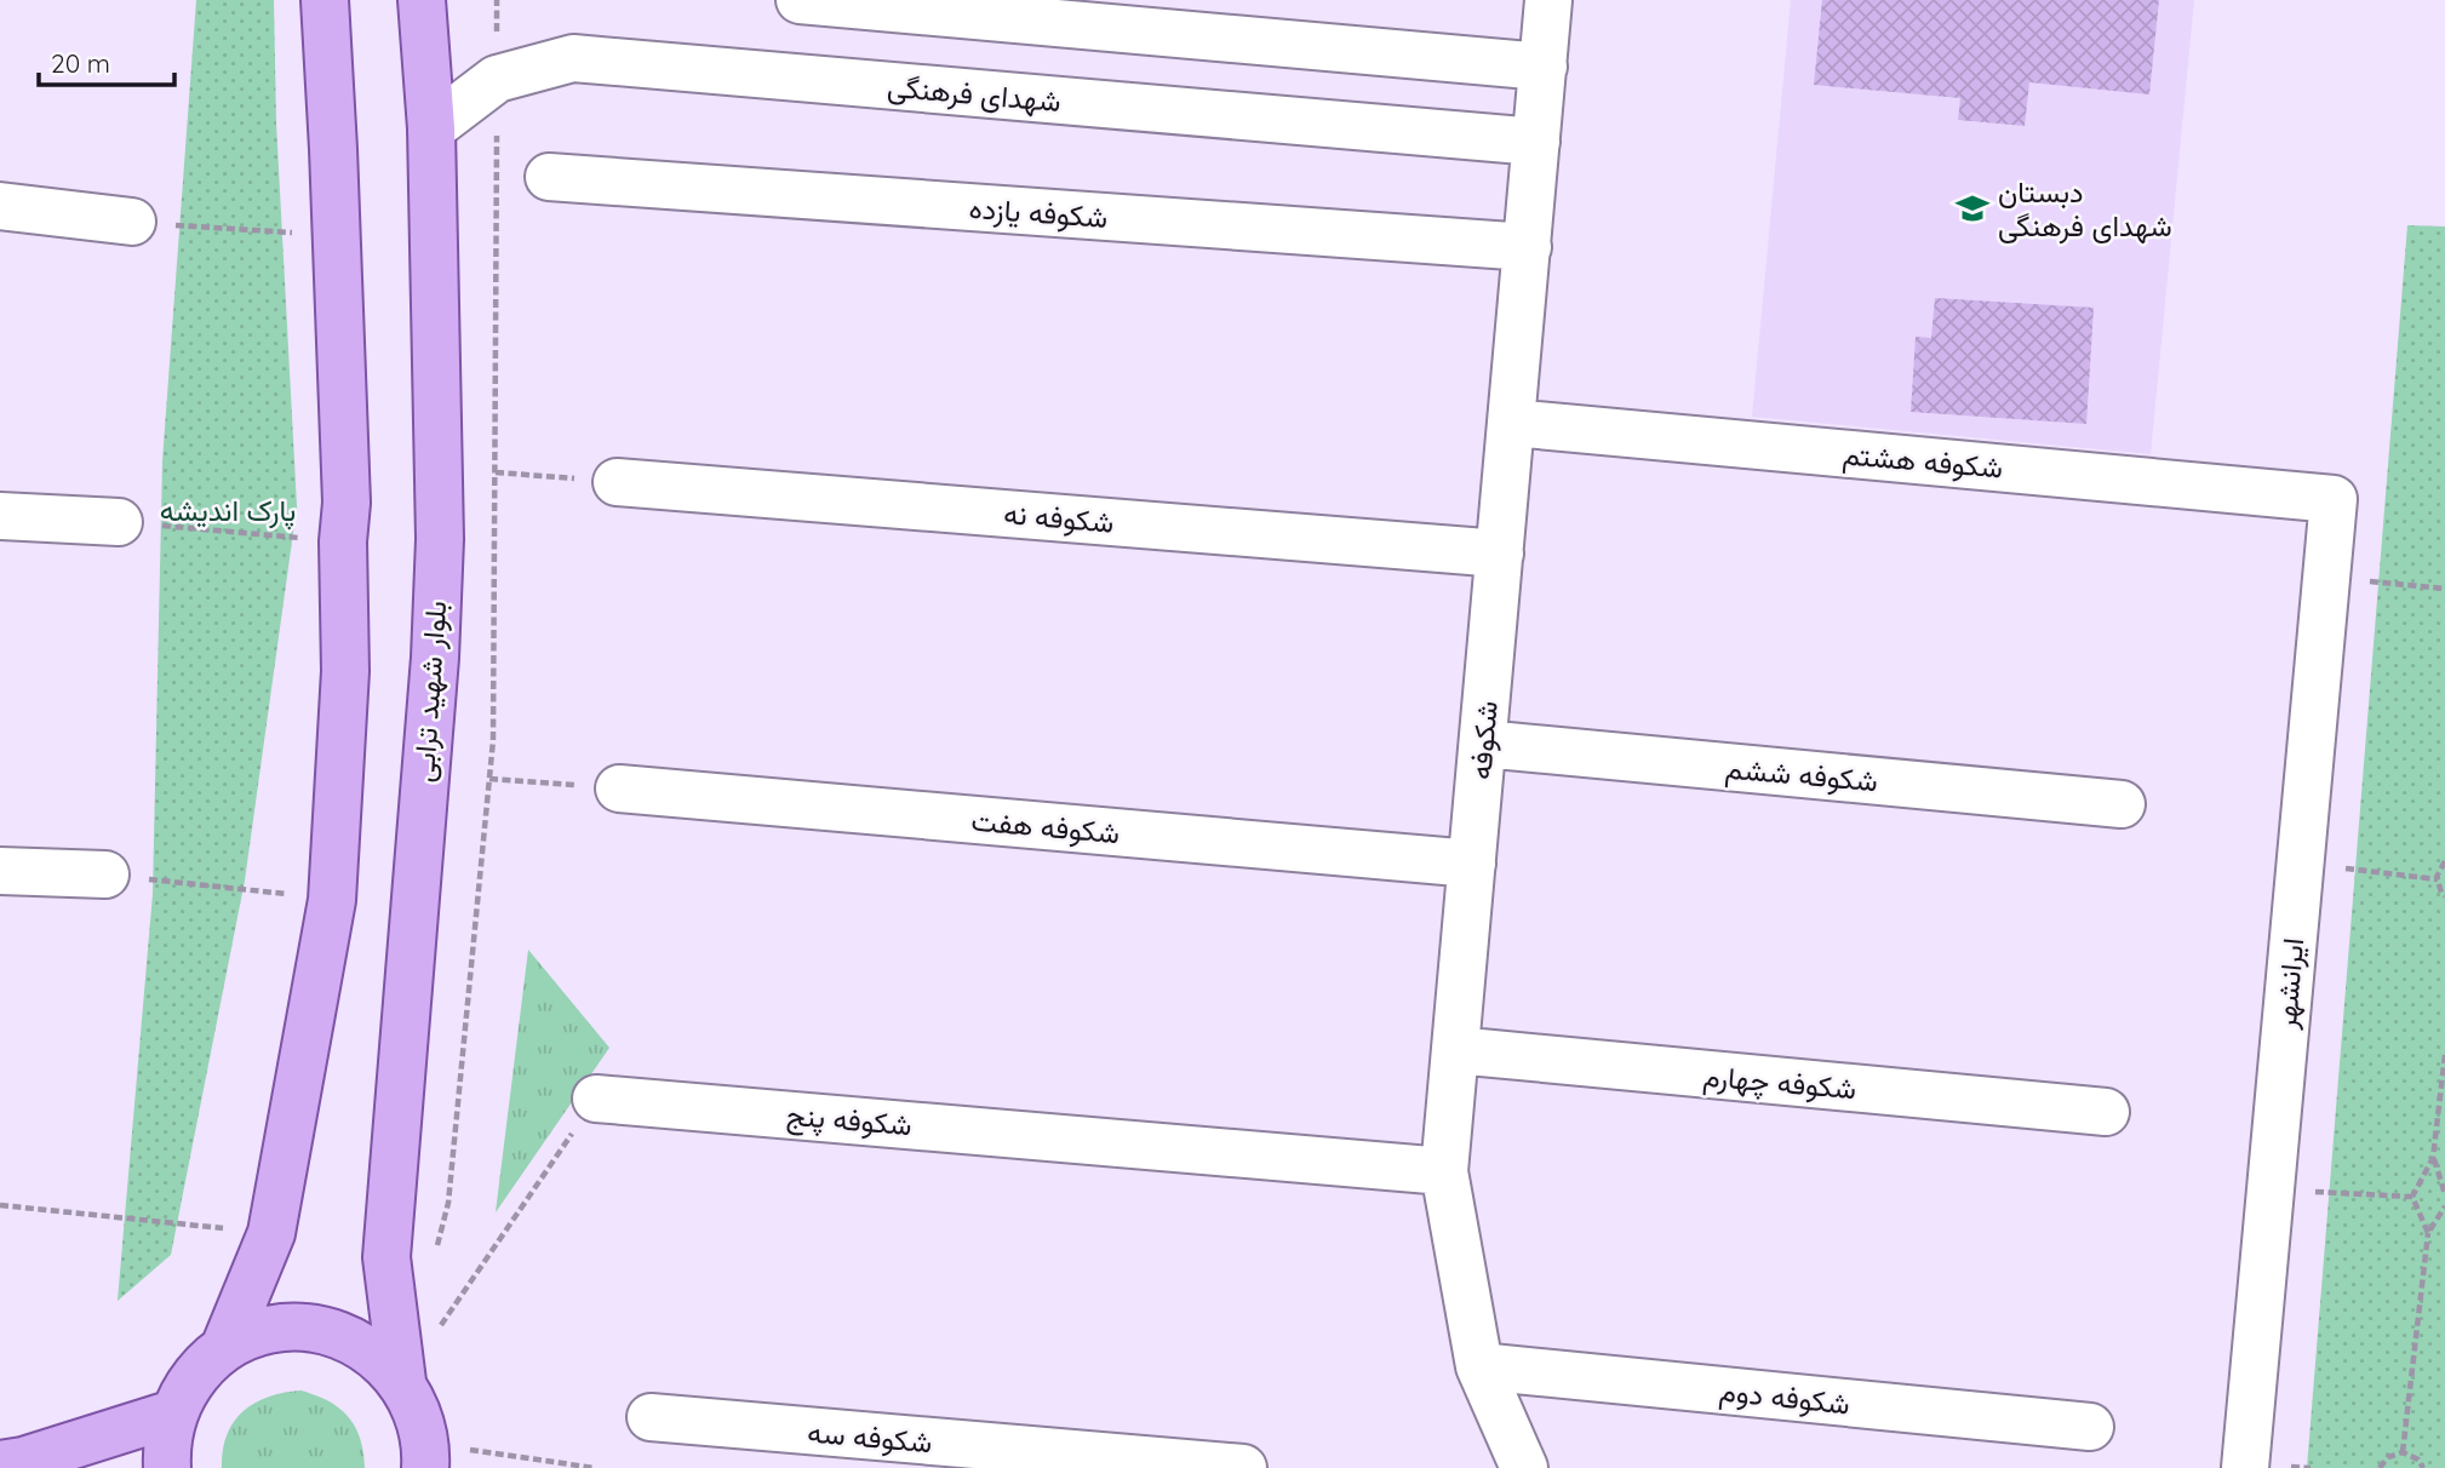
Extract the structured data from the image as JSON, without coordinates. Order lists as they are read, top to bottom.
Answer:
{
  "streets": {
    "main road": ["بلوار شهید ترابی"],
    "street": [
      "شهدای فرهنگی",
      "شکوفه یازده",
      "شکوفه هشتم",
      "شکوفه نه",
      "شکوفه",
      "شکوفه ششم",
      "شکوفه هفت",
      "ایرانشهر",
      "شکوفه چهارم",
      "شکوفه پنج",
      "شکوفه دوم",
      "شکوفه سه"
    ]
  },
  "crossings": [
    ["شهدای فرهنگی", "بلوار شهید ترابی"],
    ["شهدای فرهنگی", "شکوفه"],
    ["شکوفه یازده", "شکوفه"],
    ["شکوفه هشتم", "شکوفه"],
    ["شکوفه هشتم", "ایرانشهر"],
    ["شکوفه نه", "شکوفه"],
    ["شکوفه", "شکوفه ششم"],
    ["شکوفه", "شکوفه هفت"],
    ["شکوفه", "شکوفه چهارم"],
    ["شکوفه", "شکوفه پنج"],
    ["شکوفه", "شکوفه دوم"]
  ],
  "parks": ["پارک اندیشه"],
  "places": {
    "school or university": ["دبستان شهدای فرهنگی"]
  },
  "scale_bar": "20 m"
}
